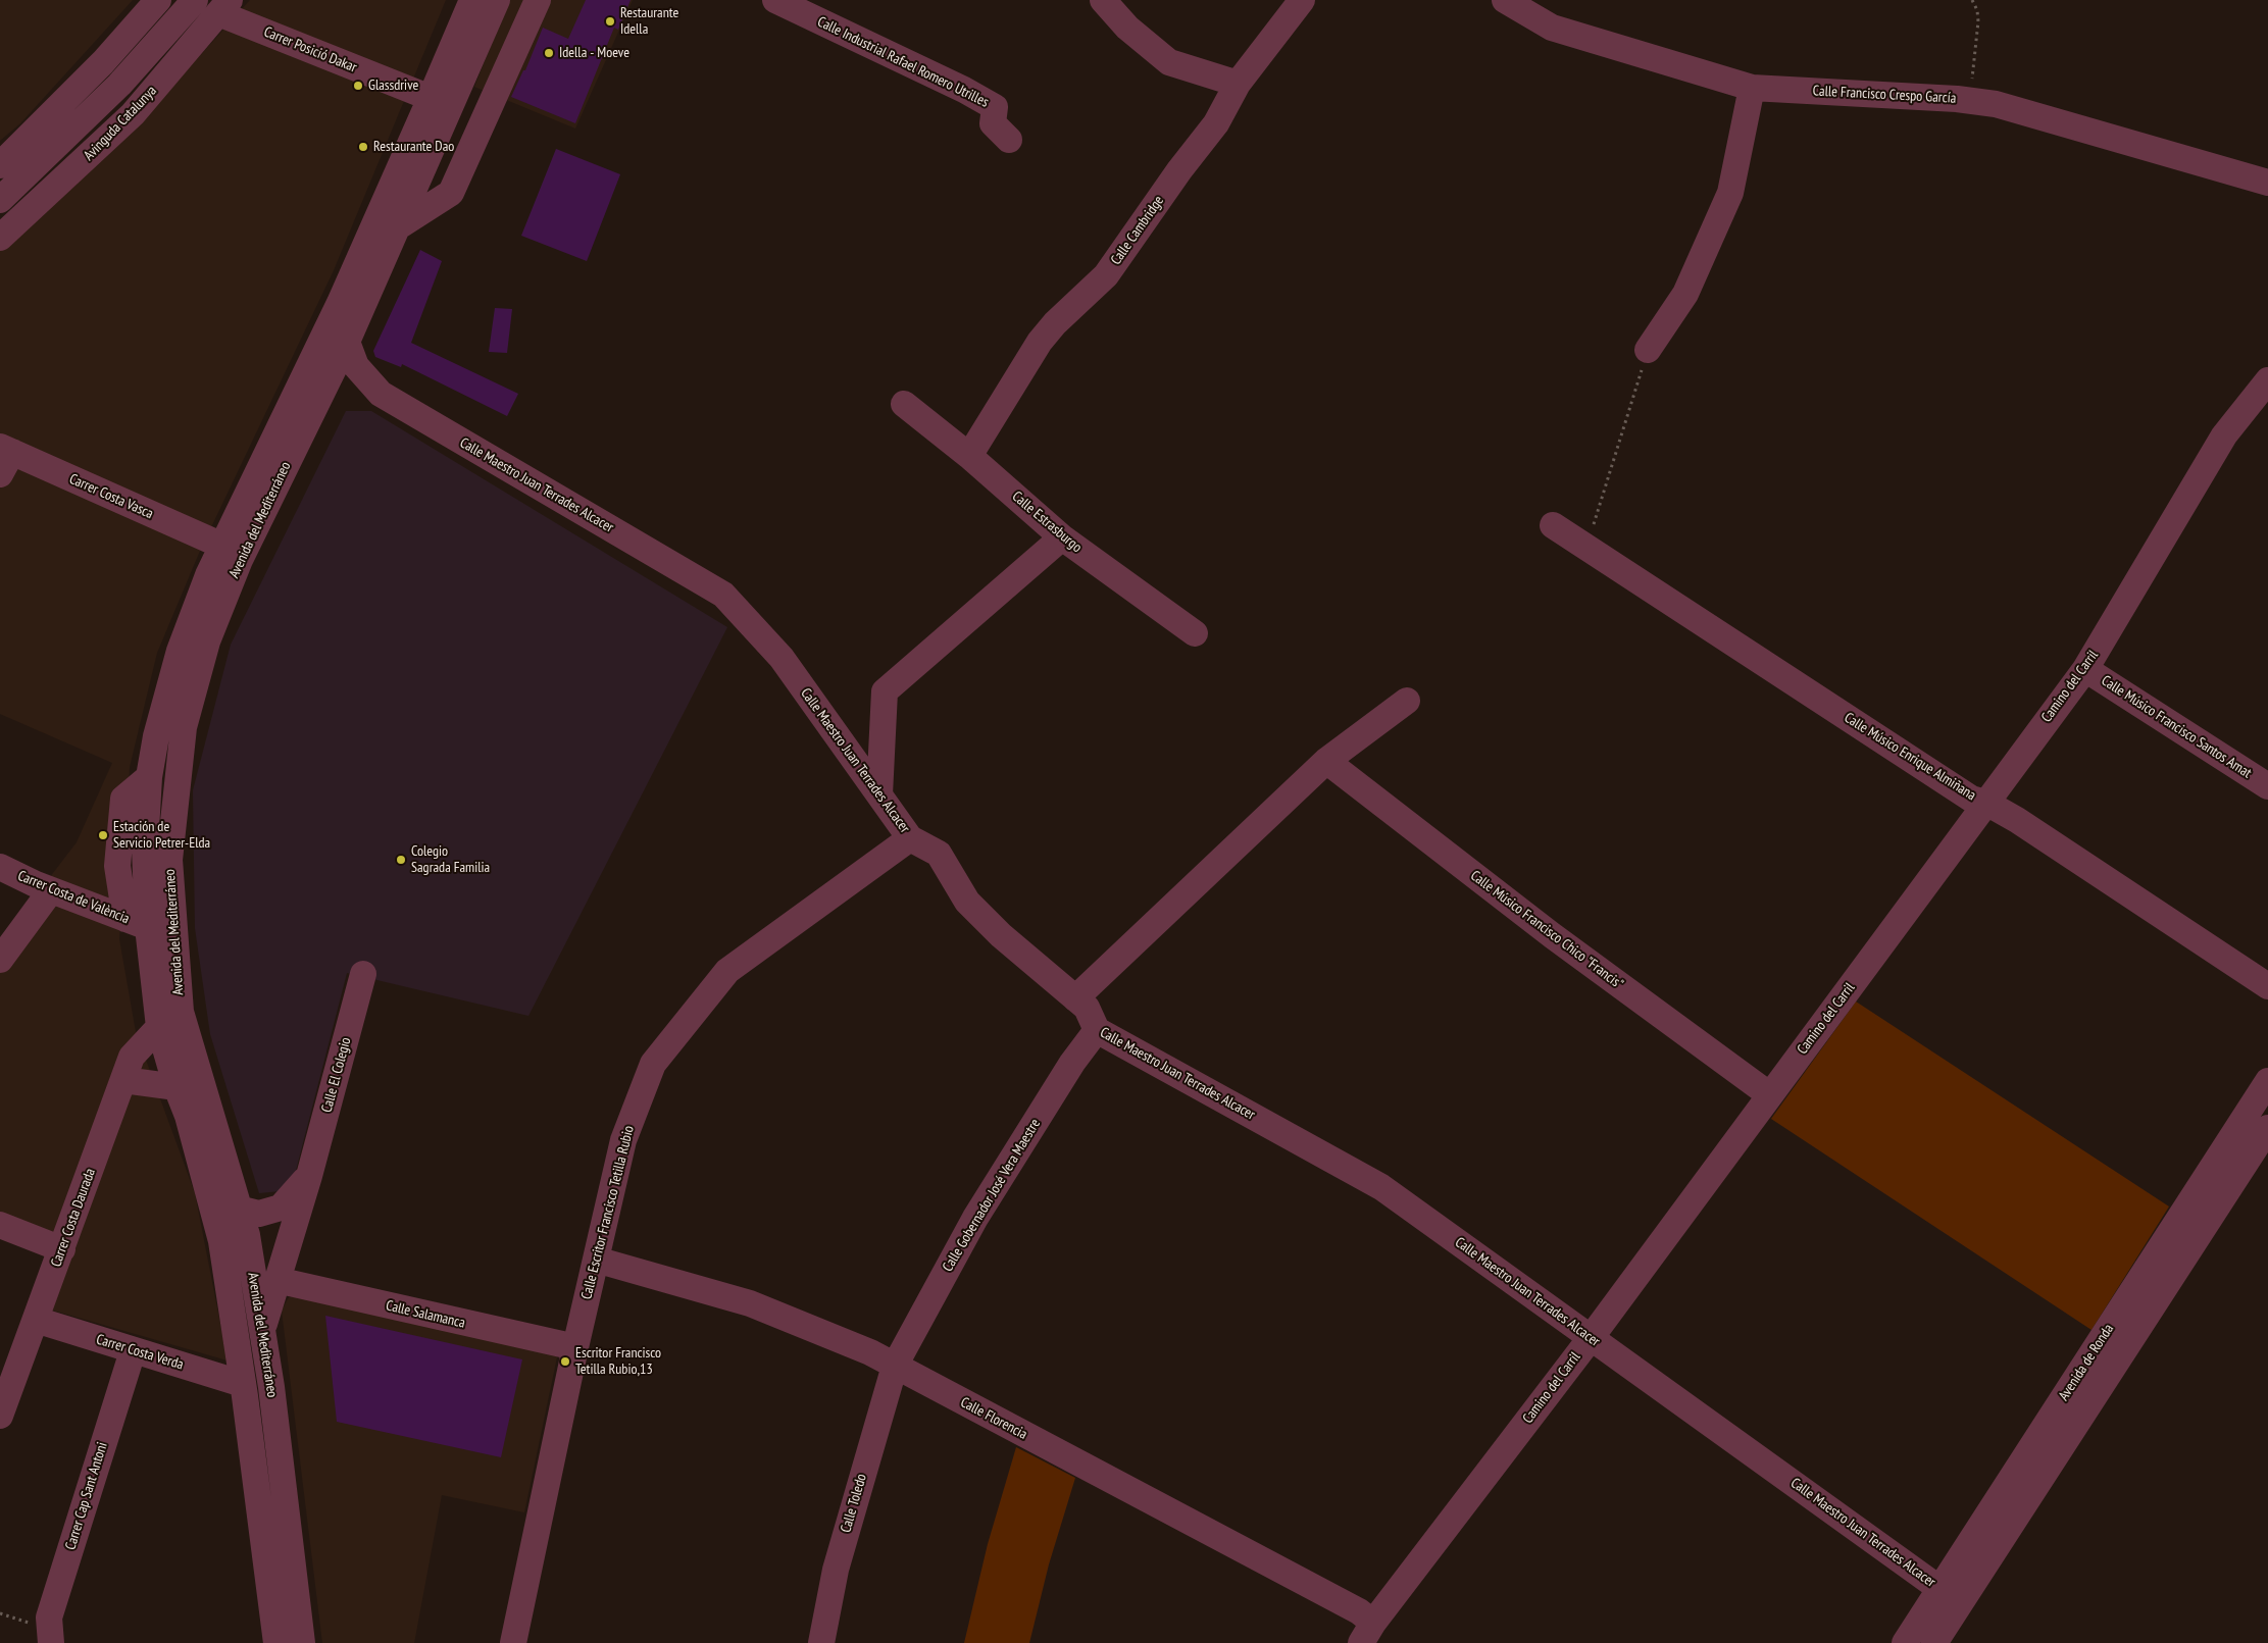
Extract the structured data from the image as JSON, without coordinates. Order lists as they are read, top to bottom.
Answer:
{
  "streets": {
    "street": [
      "Carrer Posició Dakar",
      "Calle Industrial Rafael Romero Utrilles",
      "Calle Francisco Crespo García",
      "Avinguda Catalunya",
      "Calle Cambridge",
      "Calle Maestro Juan Terrades Alcacer",
      "Carrer Costa Vasca",
      "Avenida del Mediterráneo",
      "Calle Estrasburgo",
      "Camino del Carril",
      "Calle Músico Francisco Santos Amat",
      "Calle Músico Enrique Almiñana",
      "Carrer Costa de València",
      "Calle Músico Francisco Chico \"Francis\"",
      "Calle El Colegio",
      "Calle Gobernador José Vera Maestre",
      "Calle Escritor Francisco Tetilla Rubio",
      "Carrer Costa Daurada",
      "Calle Salamanca",
      "Carrer Costa Verda",
      "Avenida de Ronda",
      "Calle Florencia",
      "Carrer Cap Sant Antoni",
      "Calle Toledo"
    ]
  },
  "crossings": [
    ["Carrer Posició Dakar", "Avinguda Catalunya"],
    ["Carrer Posició Dakar", "Avenida del Mediterráneo"],
    ["Calle Cambridge", "Calle Estrasburgo"],
    ["Calle Maestro Juan Terrades Alcacer", "Avenida del Mediterráneo"],
    ["Calle Maestro Juan Terrades Alcacer", "Camino del Carril"],
    ["Calle Maestro Juan Terrades Alcacer", "Calle Gobernador José Vera Maestre"],
    ["Calle Maestro Juan Terrades Alcacer", "Calle Escritor Francisco Tetilla Rubio"],
    ["Calle Maestro Juan Terrades Alcacer", "Avenida de Ronda"],
    ["Carrer Costa Vasca", "Avenida del Mediterráneo"],
    ["Avenida del Mediterráneo", "Carrer Costa de València"],
    ["Avenida del Mediterráneo", "Calle El Colegio"],
    ["Avenida del Mediterráneo", "Carrer Costa Daurada"],
    ["Avenida del Mediterráneo", "Carrer Costa Verda"],
    ["Camino del Carril", "Calle Músico Francisco Santos Amat"],
    ["Camino del Carril", "Calle Músico Enrique Almiñana"],
    ["Camino del Carril", "Calle Músico Francisco Chico \"Francis\""],
    ["Camino del Carril", "Calle Florencia"],
    ["Calle El Colegio", "Calle Salamanca"],
    ["Calle Gobernador José Vera Maestre", "Calle Florencia"],
    ["Calle Gobernador José Vera Maestre", "Calle Toledo"],
    ["Calle Escritor Francisco Tetilla Rubio", "Calle Salamanca"],
    ["Calle Escritor Francisco Tetilla Rubio", "Calle Florencia"],
    ["Carrer Costa Daurada", "Carrer Costa Verda"],
    ["Carrer Costa Verda", "Carrer Cap Sant Antoni"],
    ["Calle Florencia", "Calle Toledo"]
  ],
  "places": [
    "Restaurante Idella",
    "Idella - Moeve",
    "Glassdrive",
    "Restaurante Dao",
    "Estación de Servicio Petrer-Elda",
    "Colegio Sagrada Familia",
    "Escritor Francisco Tetilla Rubio,13"
  ]
}
